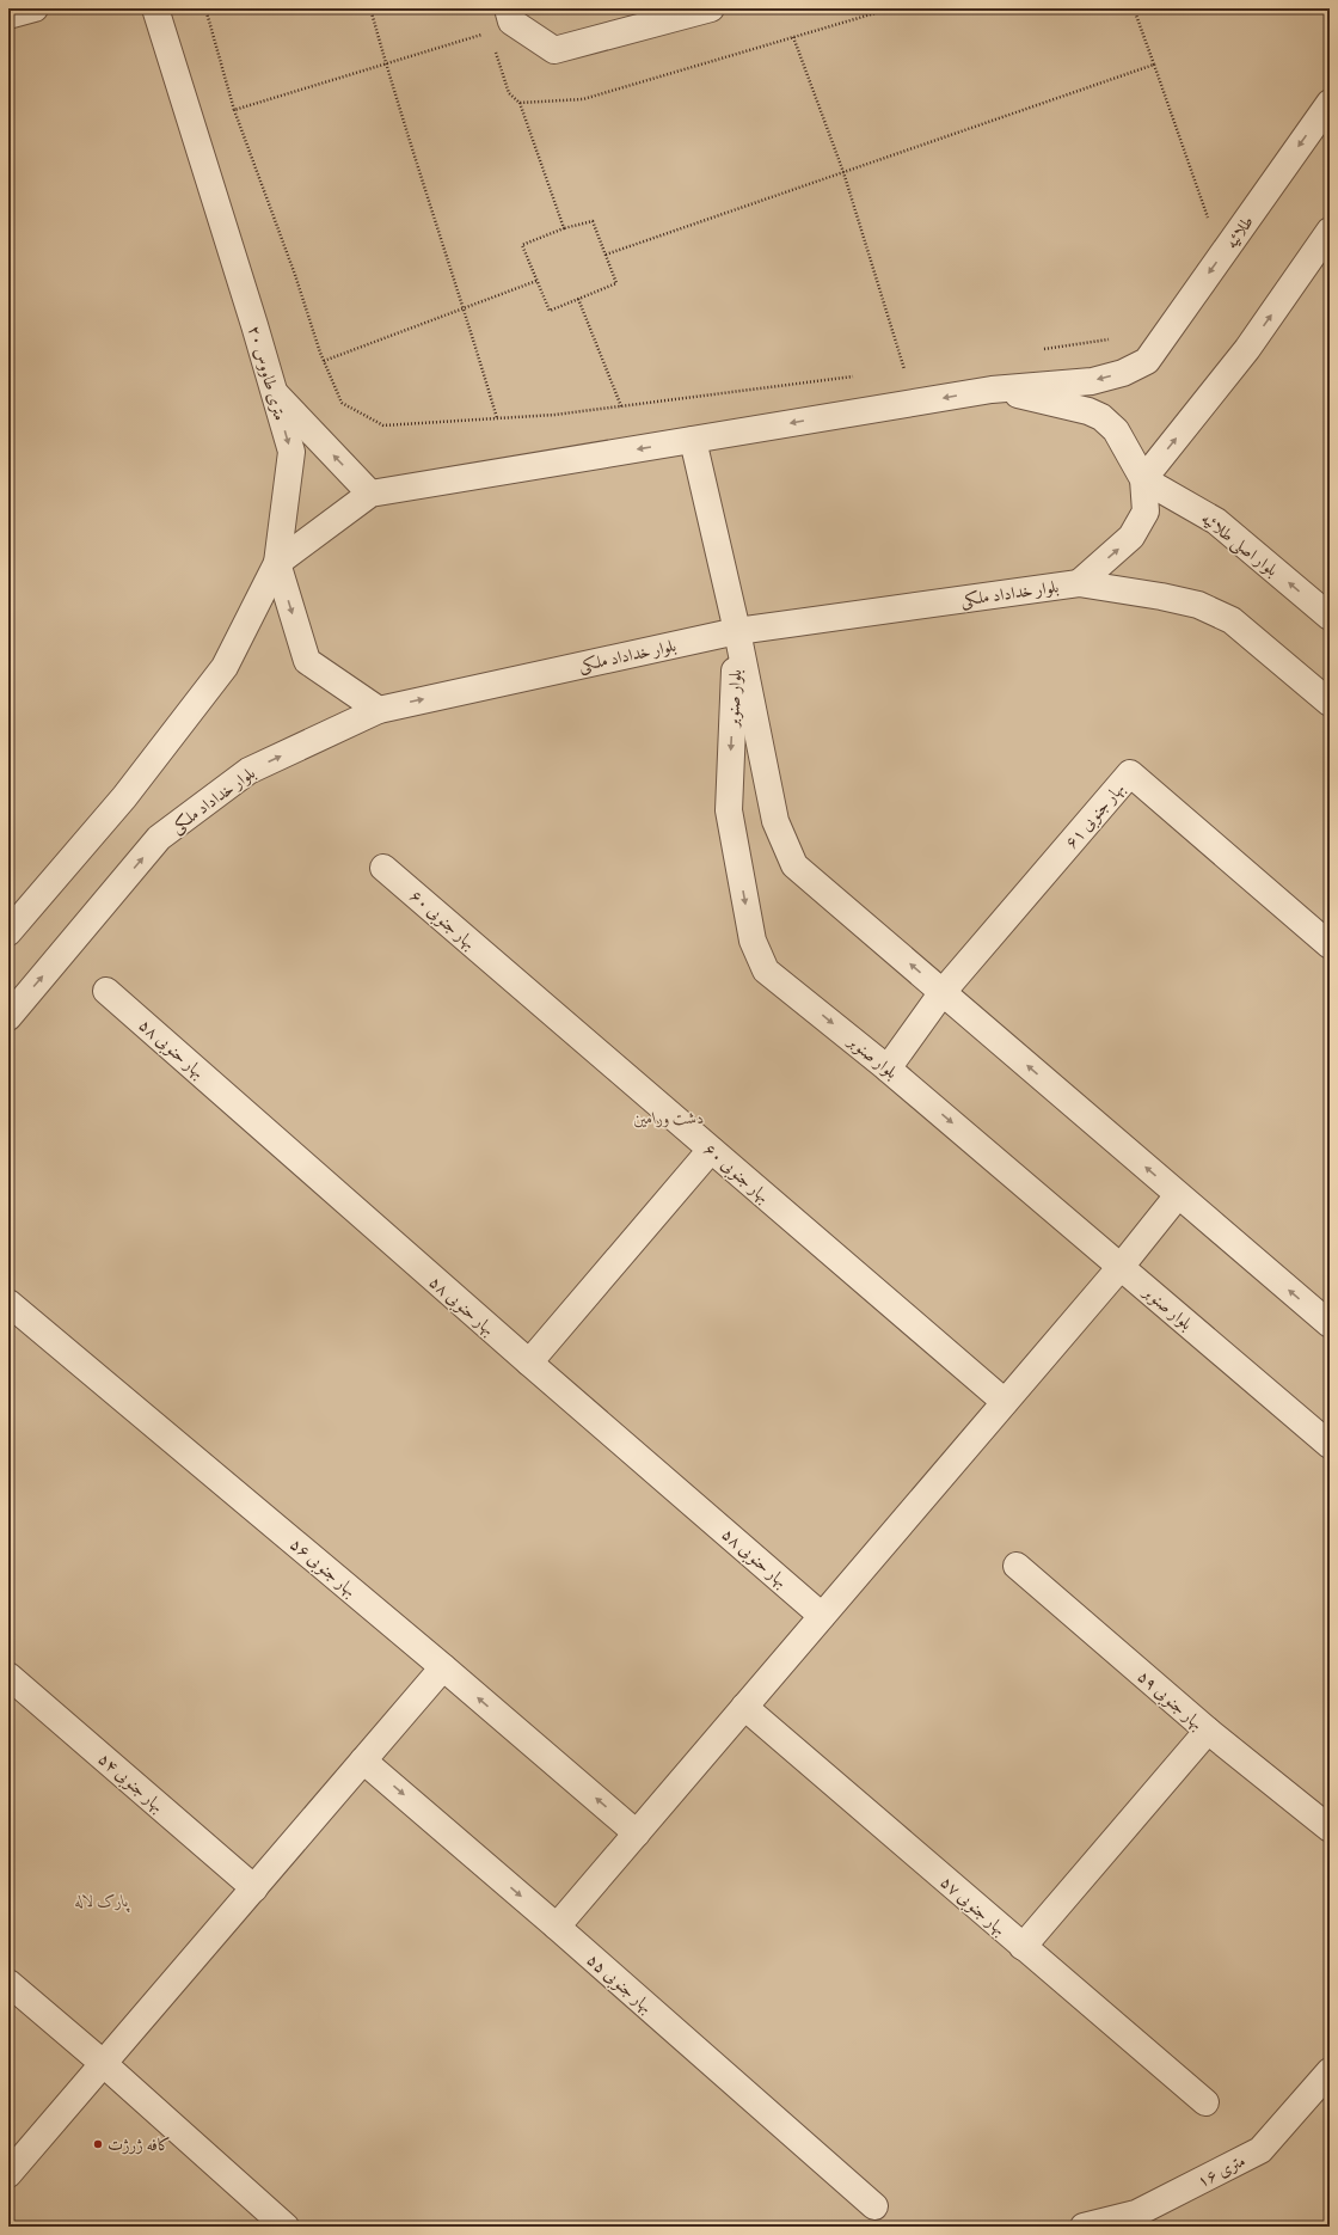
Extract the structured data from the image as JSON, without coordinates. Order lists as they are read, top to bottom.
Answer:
{
  "streets": {
    "street": [
      "طلائیه",
      "۲۰ متری طاووس",
      "بلوار اصلی طلائیه",
      "بلوار خداداد ملکی",
      "بلوار صنوبر",
      "بهار جنوبی ۶۱",
      "بهار جنوبی ۶۰",
      "بهار حنوبی ۵۸",
      "بهار جنوبی ۵۶",
      "بهار جنوبی ۵۹",
      "بهار جنوبی ۵۴",
      "بهار جنوبی ۵۷",
      "بهار جنوبی ۵۵",
      "۱۶ متری"
    ]
  },
  "crossings": [
    ["۲۰ متری طاووس", "بلوار خداداد ملکی"],
    ["بلوار خداداد ملکی", "بلوار صنوبر"],
    ["بلوار صنوبر", "بهار جنوبی ۶۱"]
  ],
  "one_way": ["بلوار اصلی طلائیه", "بهار جنوبی ۵۵"],
  "parks": ["دشت ورامین", "پارک لاله"],
  "places": ["کافه ژرژت"]
}
